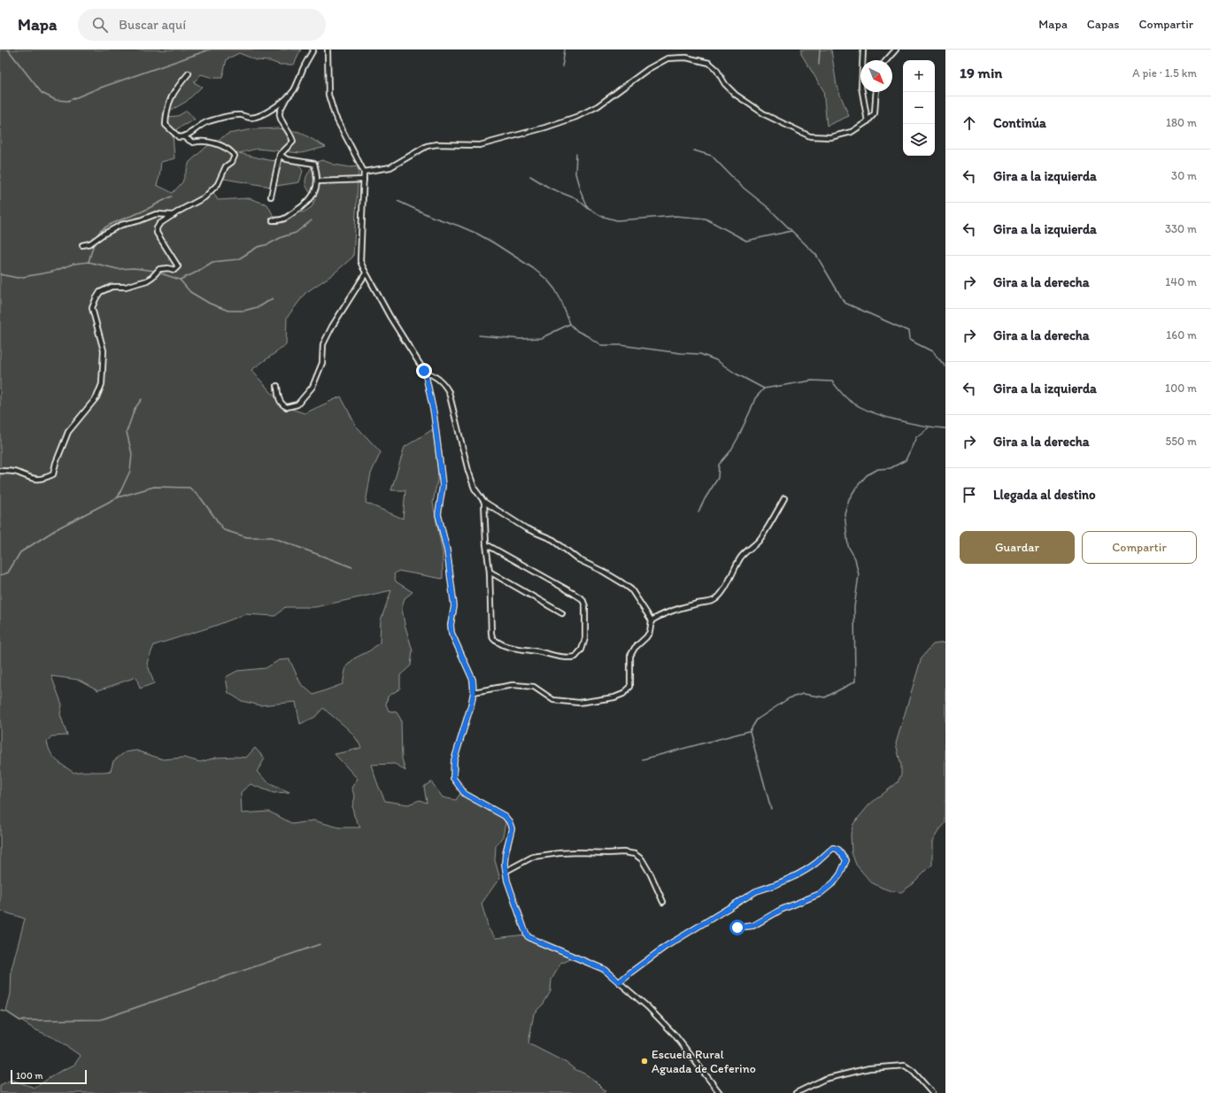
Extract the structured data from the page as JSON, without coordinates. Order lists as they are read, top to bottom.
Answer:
{
  "places": ["Escuela Rural Aguada de Ceferino"],
  "scale_bar": "100 m",
  "north": "bottom right",
  "page": {
    "header": "Mapa",
    "search": "Buscar aquí",
    "nav": ["Mapa", "Capas", "Compartir"],
    "heading": ["19 min", "A pie · 1.5 km"],
    "map_buttons": ["+", "−"],
    "list": [
      ["Continúa", "180 m"],
      ["Gira a la izquierda", "30 m"],
      ["Gira a la izquierda", "330 m"],
      ["Gira a la derecha", "140 m"],
      ["Gira a la derecha", "160 m"],
      ["Gira a la izquierda", "100 m"],
      ["Gira a la derecha", "550 m"],
      "Llegada al destino"
    ],
    "buttons": ["Guardar", "Compartir"],
    "scale": "100 m"
  }
}
